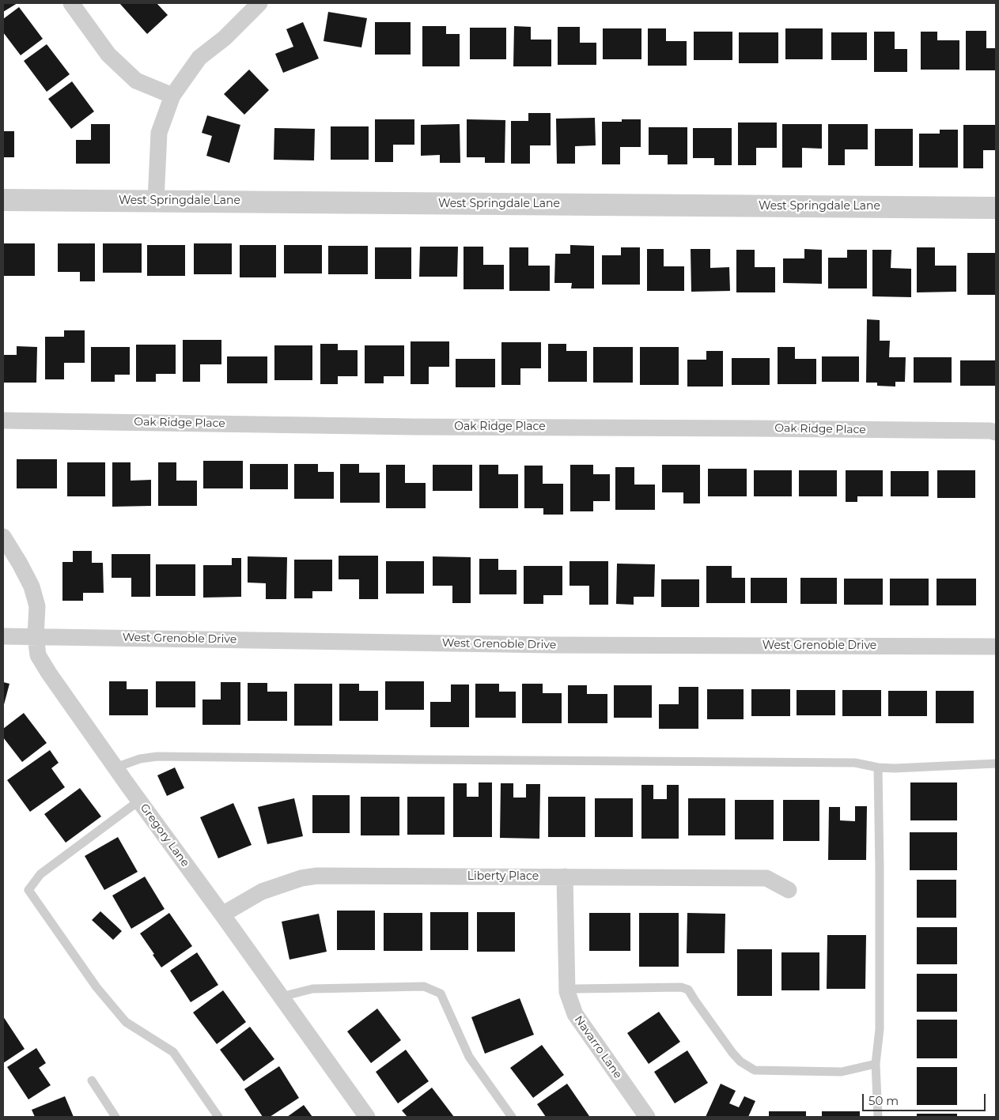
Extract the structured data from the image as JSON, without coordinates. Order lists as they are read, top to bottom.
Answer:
{
  "streets": {
    "street": [
      "West Springdale Lane",
      "Oak Ridge Place",
      "West Grenoble Drive",
      "Gregory Lane",
      "Liberty Place",
      "Navarro Lane"
    ]
  },
  "crossings": [
    ["West Grenoble Drive", "Gregory Lane"],
    ["Gregory Lane", "Liberty Place"],
    ["Liberty Place", "Navarro Lane"]
  ],
  "scale_bar": "50 m"
}
